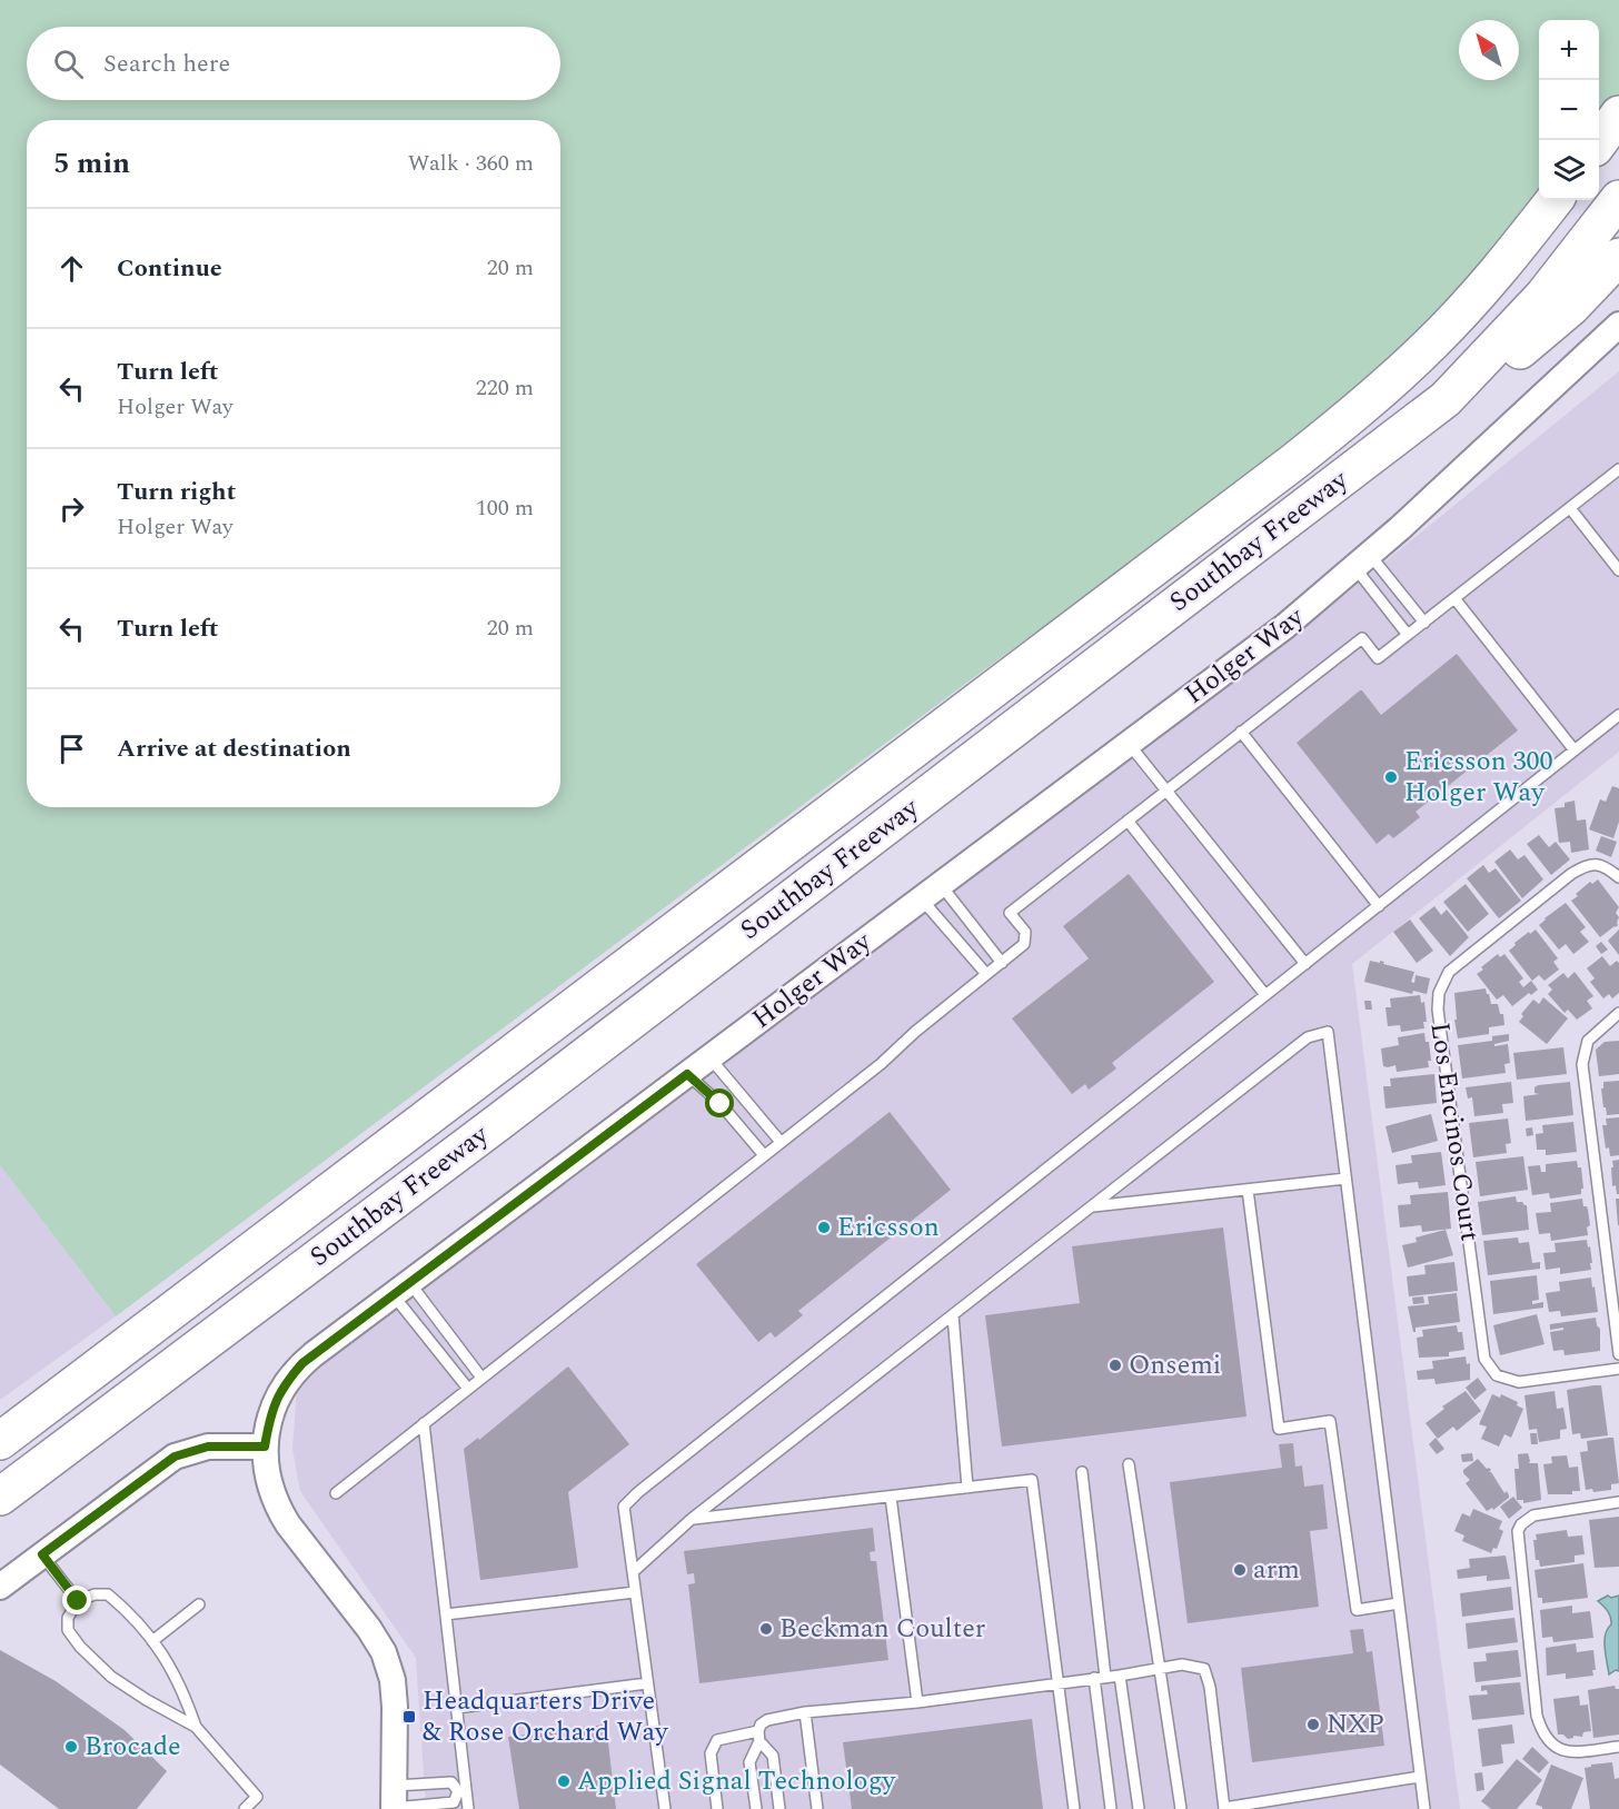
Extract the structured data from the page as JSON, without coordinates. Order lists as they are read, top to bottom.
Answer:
{
  "streets": {
    "highway": ["Southbay Freeway"],
    "street": ["Holger Way"],
    "lane": ["Los Encinos Court"]
  },
  "places": {
    "other": [
      "Ericsson 300 Holger Way",
      "Ericsson",
      "Onsemi",
      "arm",
      "Beckman Coulter",
      "NXP",
      "Brocade",
      "Applied Signal Technology"
    ],
    "transit": ["Headquarters Drive & Rose Orchard Way"]
  },
  "north": "top left",
  "page": {
    "map_buttons": ["+", "−"],
    "search": "Search here",
    "heading": ["5 min", "Walk · 360 m"],
    "list": [
      ["Continue", "20 m"],
      ["Turn left", "Holger Way", "220 m"],
      ["Turn right", "Holger Way", "100 m"],
      ["Turn left", "20 m"],
      "Arrive at destination"
    ]
  }
}
